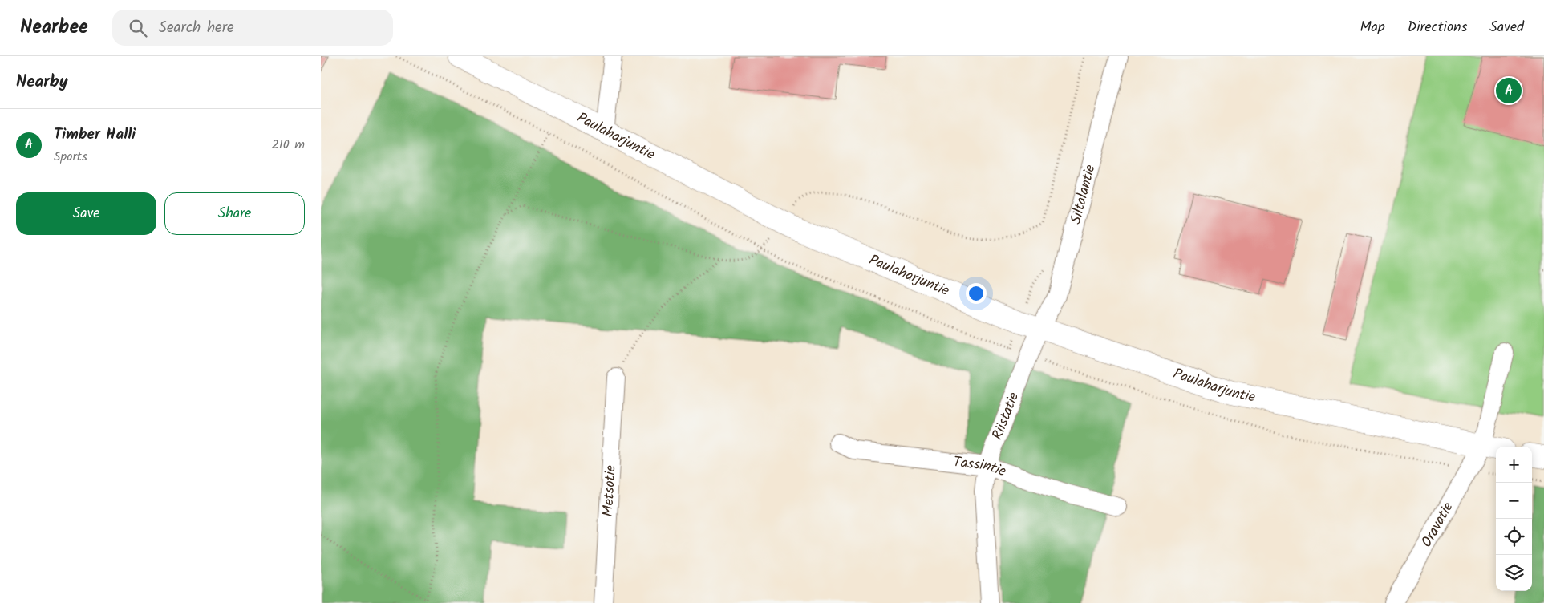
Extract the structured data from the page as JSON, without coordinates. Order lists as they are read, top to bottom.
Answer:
{
  "streets": {
    "main road": ["Paulaharjuntie"],
    "street": [
      "Siltalantie",
      "Riistatie",
      "Tassintie",
      "Metsotie",
      "Oravatie"
    ]
  },
  "crossings": [
    ["Paulaharjuntie", "Siltalantie"],
    ["Paulaharjuntie", "Riistatie"],
    ["Paulaharjuntie", "Oravatie"],
    ["Siltalantie", "Riistatie"],
    ["Riistatie", "Tassintie"]
  ],
  "page": {
    "header": "Nearbee",
    "search": "Search here",
    "nav": ["Map", "Directions", "Saved"],
    "heading": "Nearby",
    "pins": "A",
    "list": [
      {
        "mark": "A",
        "name": "Timber Halli",
        "note": "Sports",
        "value": "210 m"
      }
    ],
    "buttons": ["Save", "Share"],
    "map_buttons": ["+", "−"]
  }
}
